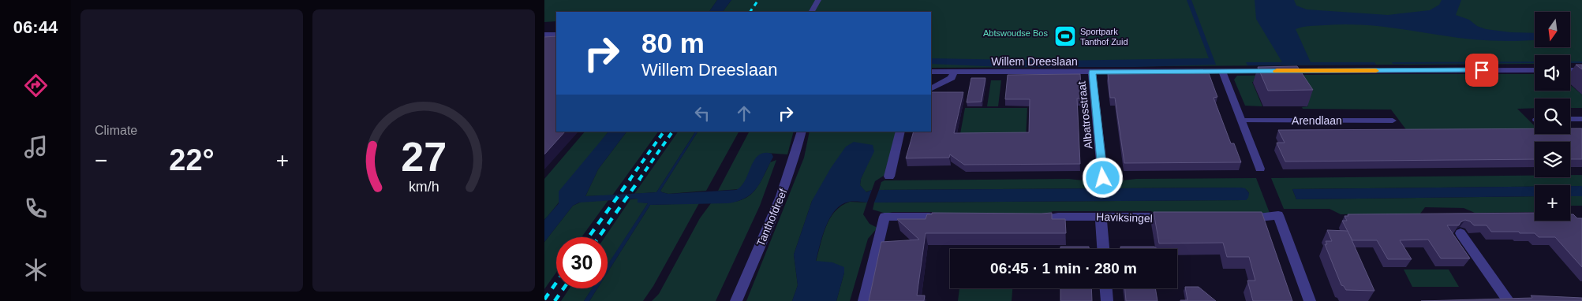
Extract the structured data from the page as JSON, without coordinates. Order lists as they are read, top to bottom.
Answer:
{
  "streets": {
    "street": [
      "Willem Dreeslaan",
      "Albatrosstraat",
      "Tanthofdreef",
      "Haviksingel"
    ],
    "lane": ["Arendlaan"]
  },
  "crossings": [
    ["Willem Dreeslaan", "Albatrosstraat"]
  ],
  "parks": ["Abtswoudse Bos"],
  "places": {
    "sports": ["Sportpark Tanthof Zuid"]
  },
  "north": "bottom",
  "page": {
    "tabs": "06:44",
    "tile": "Climate",
    "map_buttons": "+",
    "turn": ["80 m", "Willem Dreeslaan"],
    "heat": ["−", "22°", "+"],
    "limit": "30",
    "trip": "06:45 · 1 min · 280 m",
    "gauge": ["27", "km/h"]
  }
}
